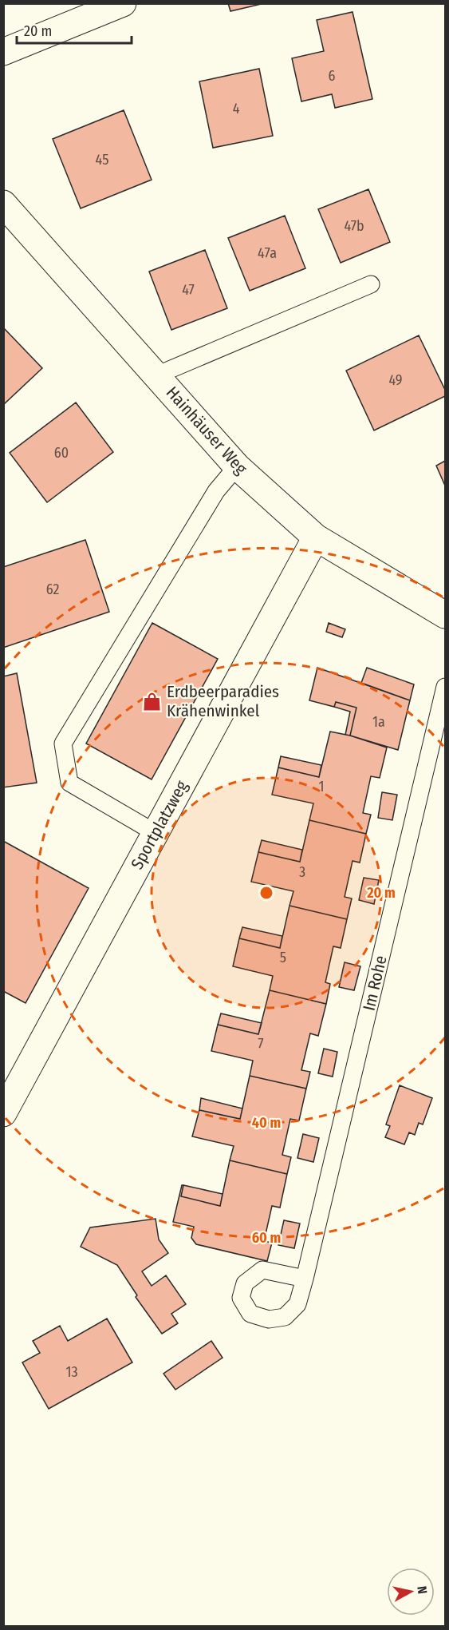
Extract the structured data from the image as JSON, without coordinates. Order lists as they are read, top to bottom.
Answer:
{
  "streets": {
    "street": ["Hainhäuser Weg", "Sportplatzweg"],
    "lane": ["Im Rohe"]
  },
  "crossings": [
    ["Hainhäuser Weg", "Sportplatzweg"]
  ],
  "places": {
    "shop": ["Erdbeerparadies Krähenwinkel"]
  },
  "house_numbers": [
    "6",
    "4",
    "45",
    "47b",
    "47a",
    "47",
    "49",
    "60",
    "62",
    "1a",
    "1",
    "3",
    "5",
    "7",
    "13"
  ],
  "scale_bar": "20 m",
  "north": "right",
  "rings": ["20 m", "40 m", "60 m"]
}
